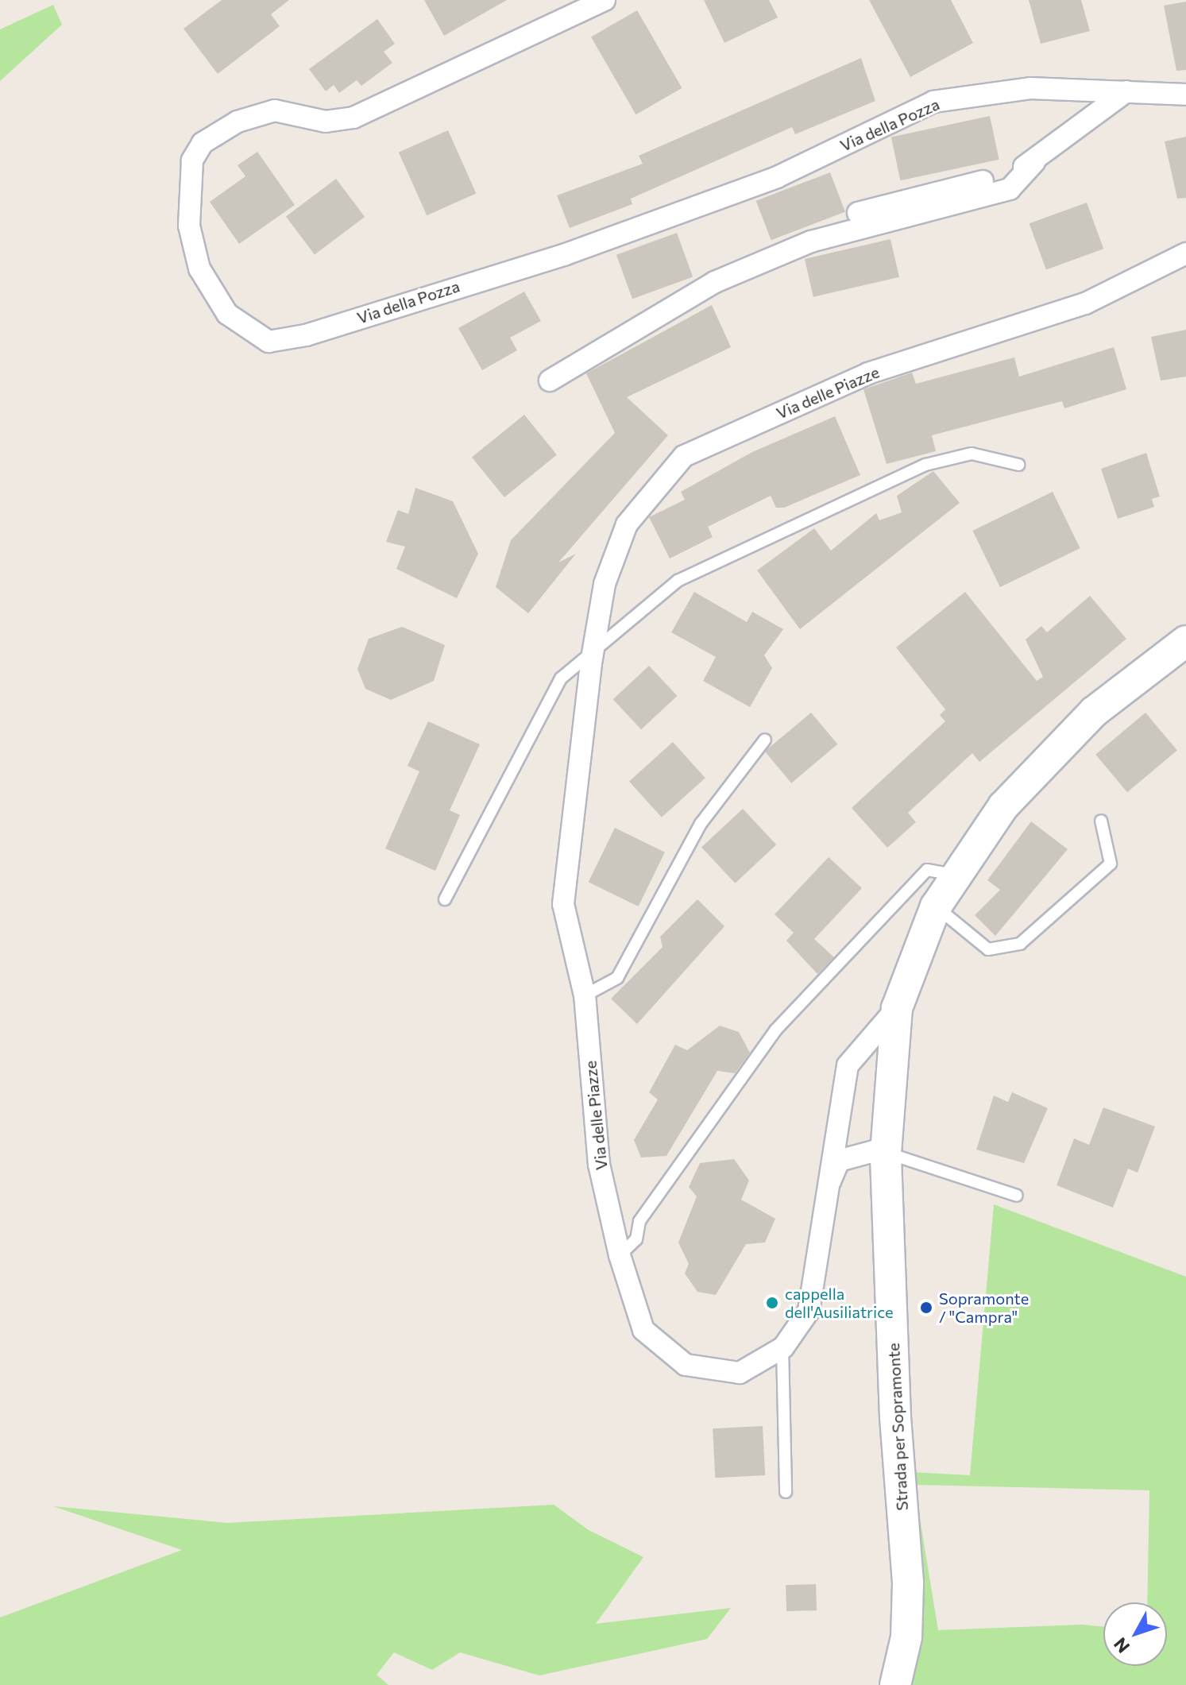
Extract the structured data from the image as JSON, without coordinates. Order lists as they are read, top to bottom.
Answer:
{
  "streets": {
    "main road": ["Strada per Sopramonte"],
    "street": ["Via della Pozza", "Via delle Piazze"]
  },
  "crossings": [
    ["Via delle Piazze", "Strada per Sopramonte"]
  ],
  "places": ["cappella dell'Ausiliatrice", "Sopramonte / \"Campra\""],
  "north": "bottom left"
}
